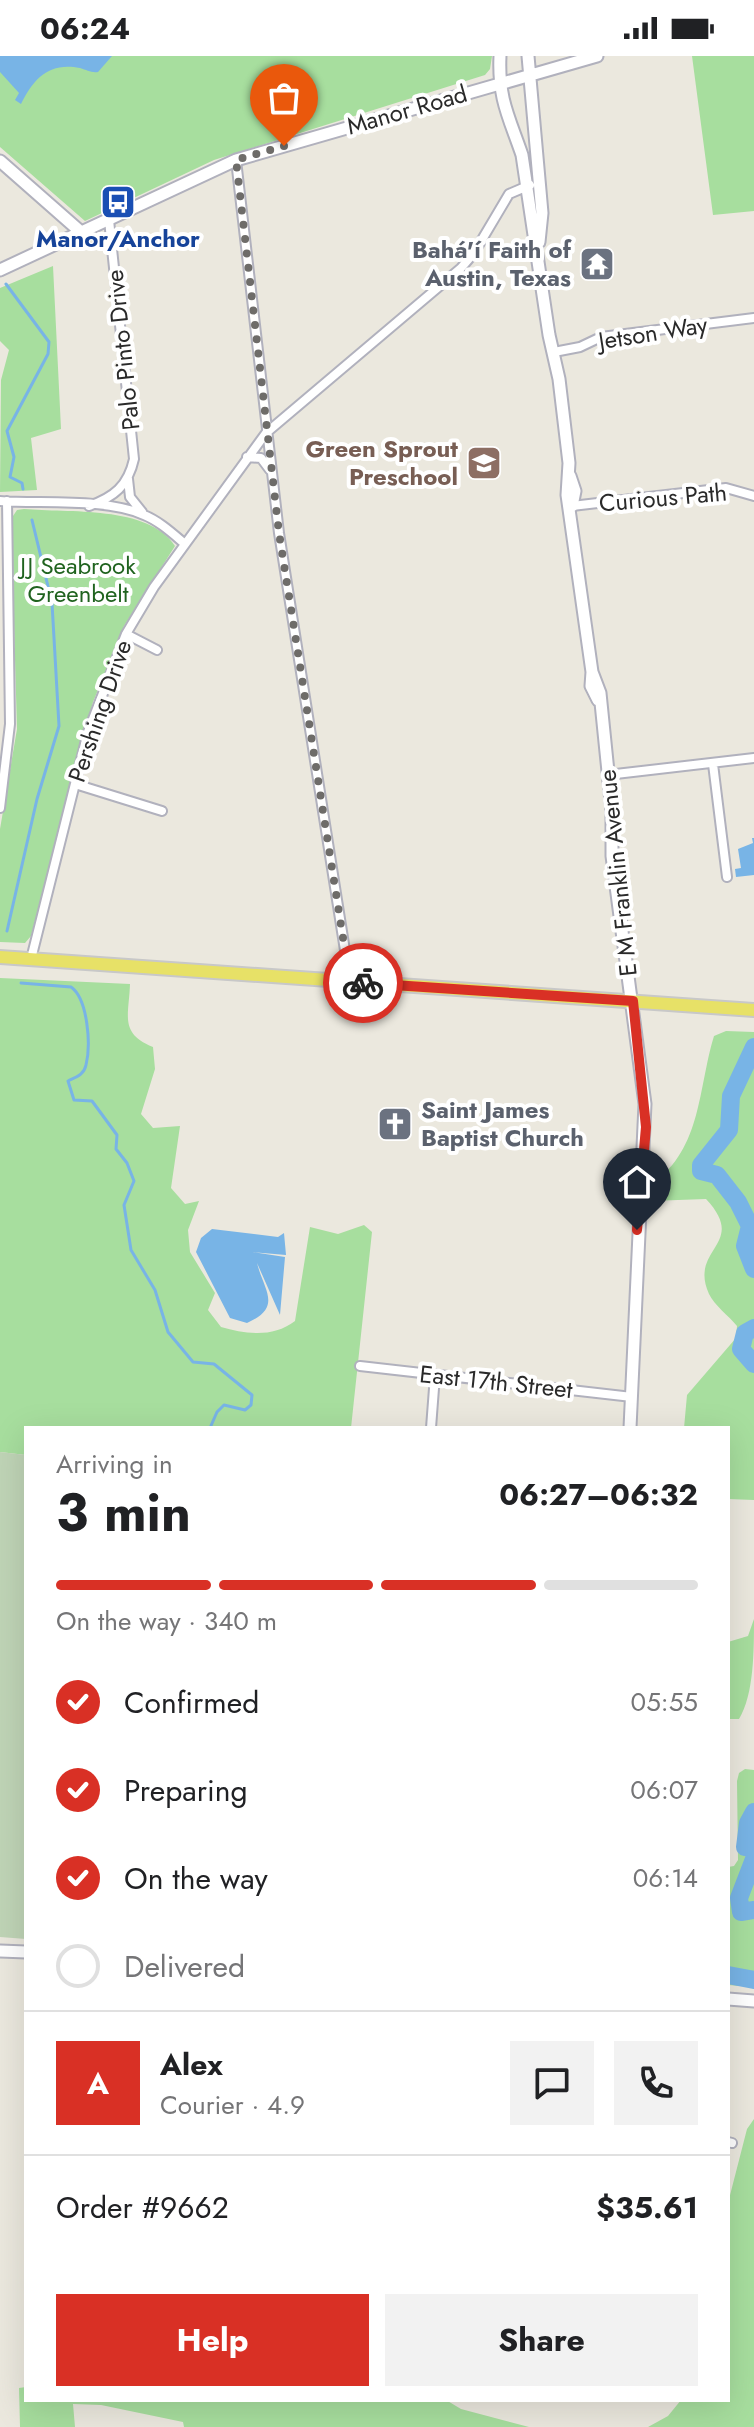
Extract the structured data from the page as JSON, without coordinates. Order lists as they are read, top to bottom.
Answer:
{
  "streets": {
    "street": [
      "Manor Road",
      "Jetson Way",
      "Palo Pinto Drive",
      "Curious Path",
      "Pershing Drive",
      "E M Franklin Avenue",
      "East 17th Street"
    ]
  },
  "crossings": [
    ["Manor Road", "Palo Pinto Drive"],
    ["Jetson Way", "E M Franklin Avenue"],
    ["Curious Path", "E M Franklin Avenue"],
    ["Pershing Drive", "E M Franklin Avenue"],
    ["E M Franklin Avenue", "East 17th Street"]
  ],
  "parks": ["JJ Seabrook Greenbelt"],
  "places": {
    "bus stop": ["Manor/Anchor"],
    "temple": ["Bahá'í Faith of Austin, Texas"],
    "school or university": ["Green Sprout Preschool"],
    "church": ["Saint James Baptist Church"]
  },
  "page": {
    "status": "06:24",
    "heading": ["3 min", "Arriving in", "06:27–06:32"],
    "panel": [
      "Alex",
      "Courier · 4.9",
      "Order #9662",
      "$35.61"
    ],
    "bar": "On the way · 340 m",
    "list": [
      ["Confirmed", "05:55"],
      ["Preparing", "06:07"],
      ["On the way", "06:14"],
      "Delivered"
    ],
    "round": "A",
    "buttons": ["Help", "Share"]
  }
}
